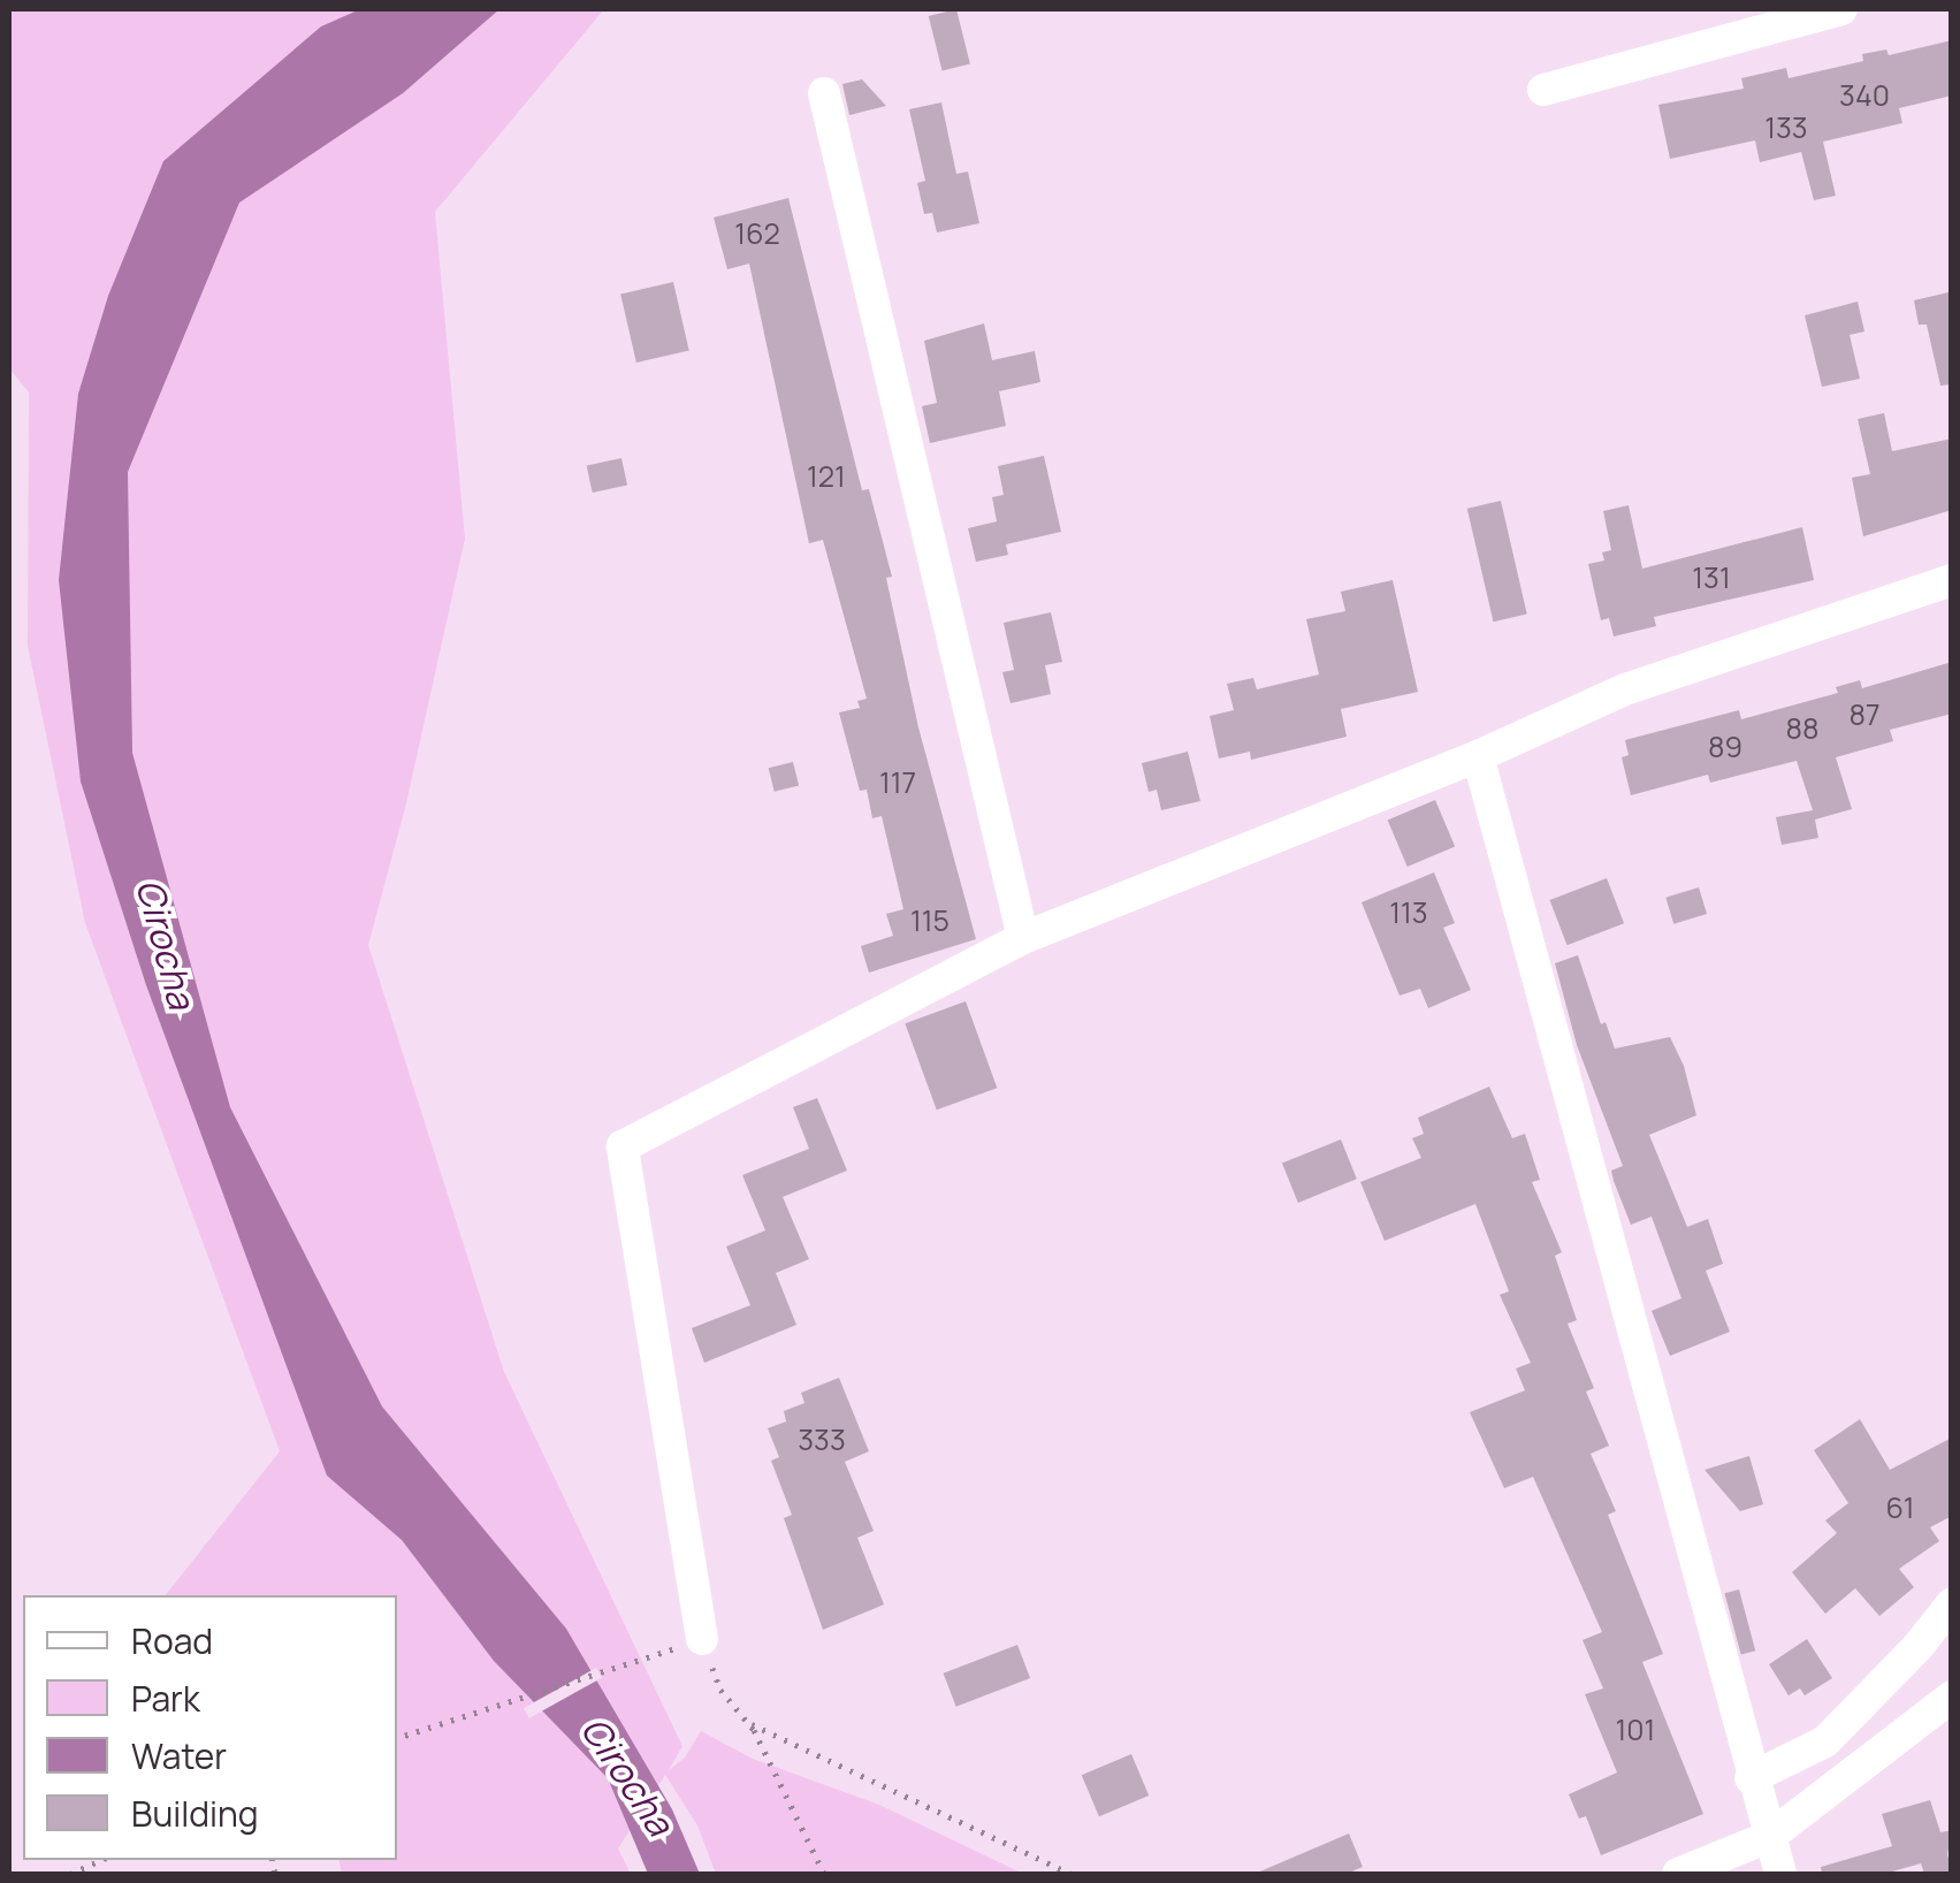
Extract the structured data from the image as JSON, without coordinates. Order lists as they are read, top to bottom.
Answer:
{
  "water": ["Cirocha"],
  "house_numbers": [
    "340",
    "133",
    "162",
    "121",
    "131",
    "87",
    "88",
    "89",
    "117",
    "113",
    "115",
    "333",
    "61",
    "101"
  ],
  "legend": [
    "Road",
    "Park",
    "Water",
    "Building"
  ]
}
